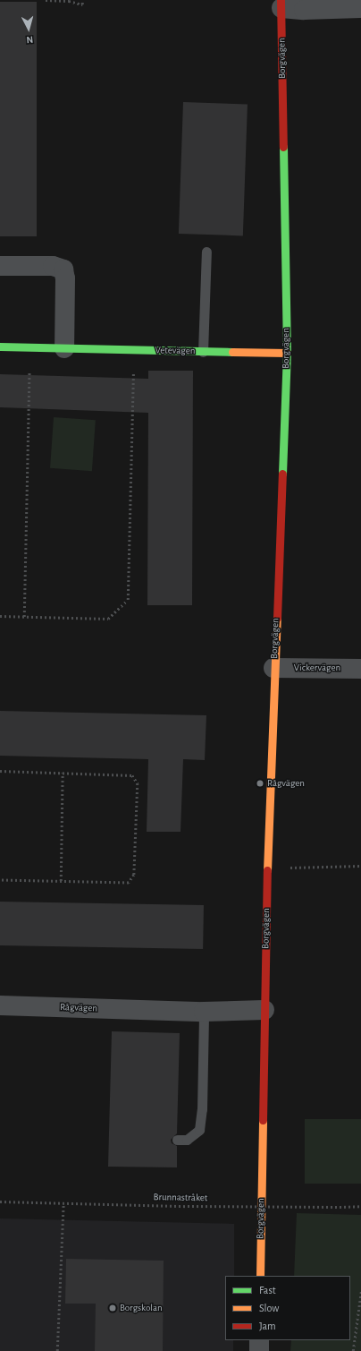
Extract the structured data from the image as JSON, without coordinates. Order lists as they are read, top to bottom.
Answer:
{
  "streets": {
    "street": [
      "Borgvägen",
      "Vetevägen",
      "Vickervägen",
      "Rågvägen"
    ],
    "path": ["Brunnastråket"]
  },
  "crossings": [
    ["Borgvägen", "Vetevägen"],
    ["Borgvägen", "Vickervägen"],
    ["Borgvägen", "Rågvägen"]
  ],
  "places": ["Rågvägen", "Borgskolan"],
  "legend": ["Fast", "Slow", "Jam"],
  "north": "bottom"
}
